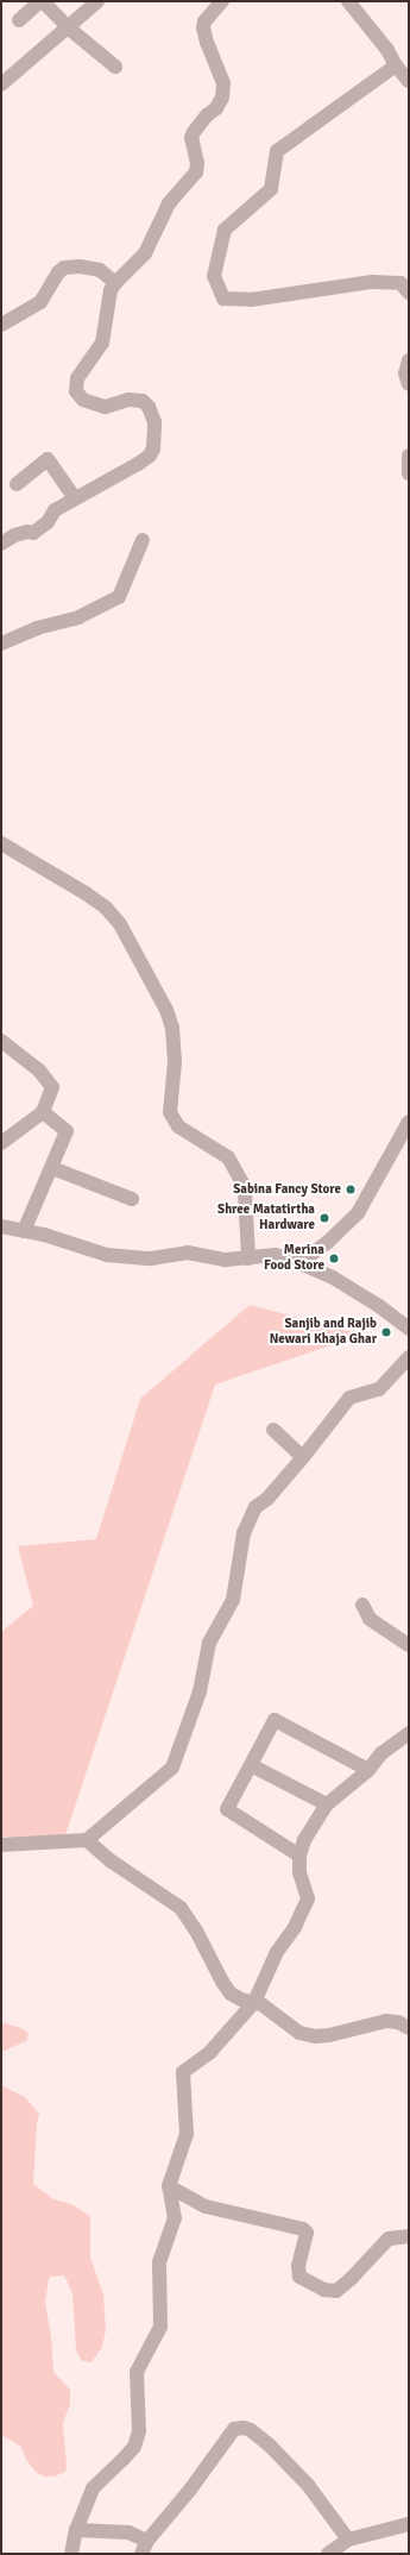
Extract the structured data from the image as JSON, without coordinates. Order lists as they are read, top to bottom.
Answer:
{
  "places": [
    "Sabina Fancy Store",
    "Shree Matatirtha Hardware",
    "Merina Food Store",
    "Sanjib and Rajib Newari Khaja Ghar"
  ]
}
